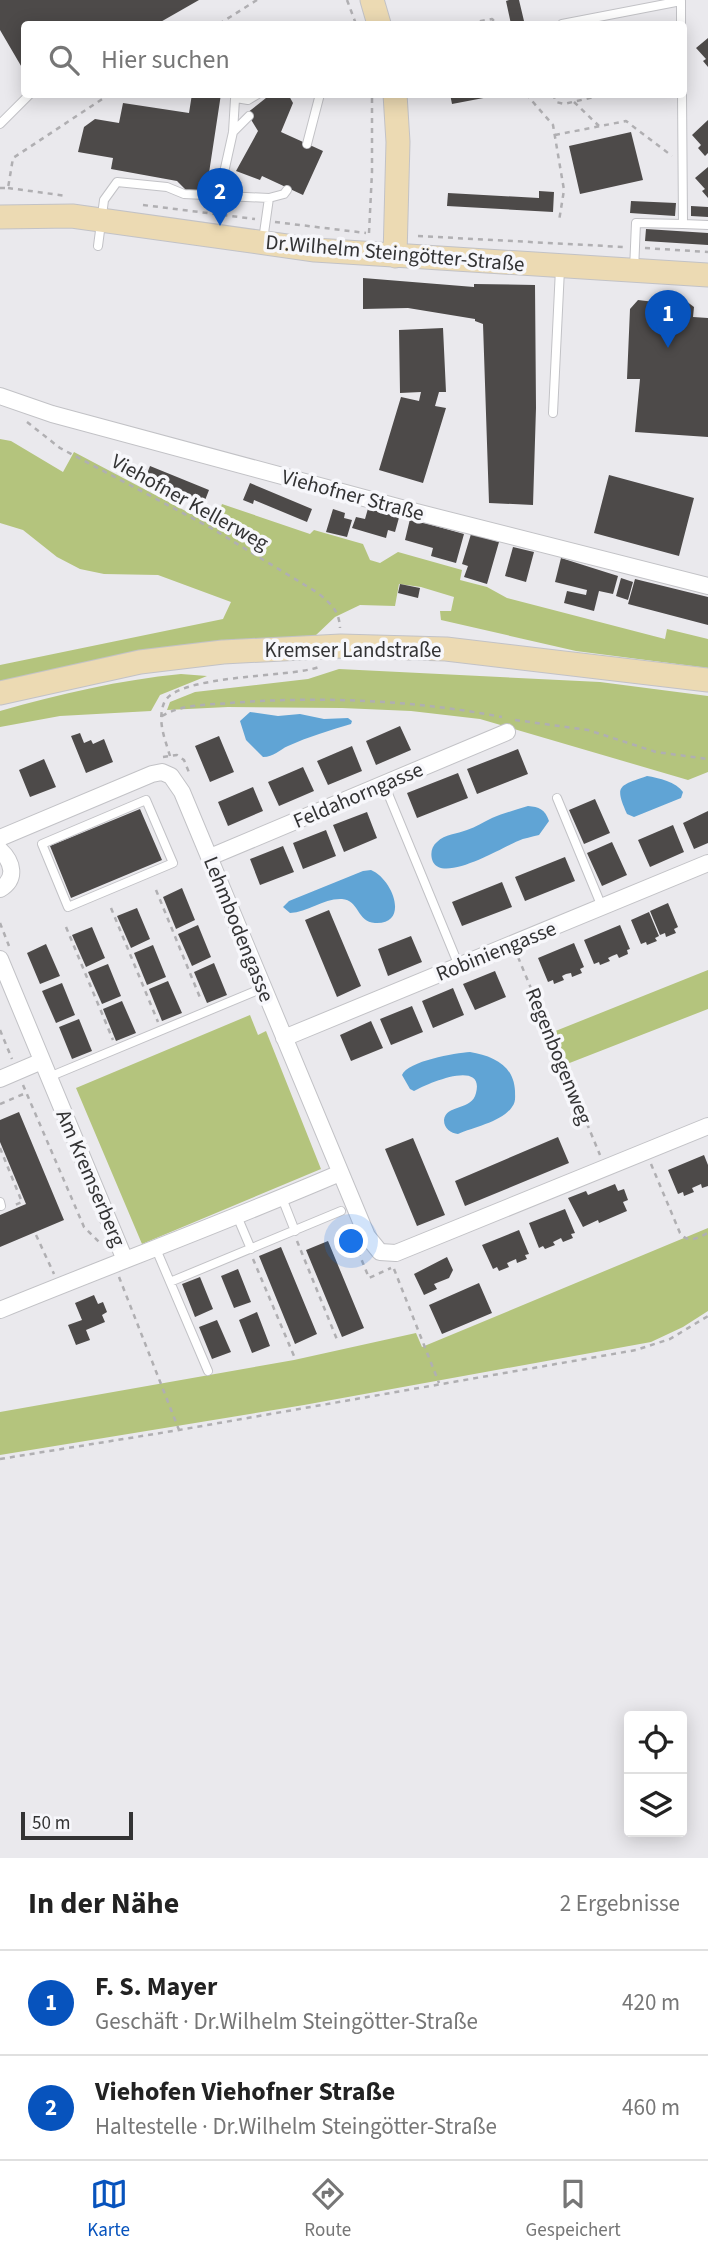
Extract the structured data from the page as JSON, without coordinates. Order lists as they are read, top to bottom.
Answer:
{
  "streets": {
    "main road": ["Dr.Wilhelm Steingötter-Straße", "Kremser Landstraße"],
    "street": [
      "Viehofner Straße",
      "Feldahorngasse",
      "Lehmbodengasse",
      "Robiniengasse",
      "Am Kremserberg"
    ],
    "path": ["Viehofner Kellerweg", "Regenbogenweg"]
  },
  "crossings": [
    ["Viehofner Kellerweg", "Kremser Landstraße"],
    ["Feldahorngasse", "Lehmbodengasse"],
    ["Lehmbodengasse", "Robiniengasse"],
    ["Lehmbodengasse", "Am Kremserberg"],
    ["Robiniengasse", "Regenbogenweg"]
  ],
  "scale_bar": "50 m",
  "page": {
    "search": "Hier suchen",
    "pins": ["2", "1"],
    "scale": "50 m",
    "heading": ["In der Nähe", "2 Ergebnisse"],
    "list": [
      {
        "mark": "1",
        "name": "F. S. Mayer",
        "note": "Geschäft · Dr.Wilhelm Steingötter-Straße",
        "value": "420 m"
      },
      {
        "mark": "2",
        "name": "Viehofen Viehofner Straße",
        "note": "Haltestelle · Dr.Wilhelm Steingötter-Straße",
        "value": "460 m"
      }
    ],
    "nav": ["Karte", "Route", "Gespeichert"]
  }
}
